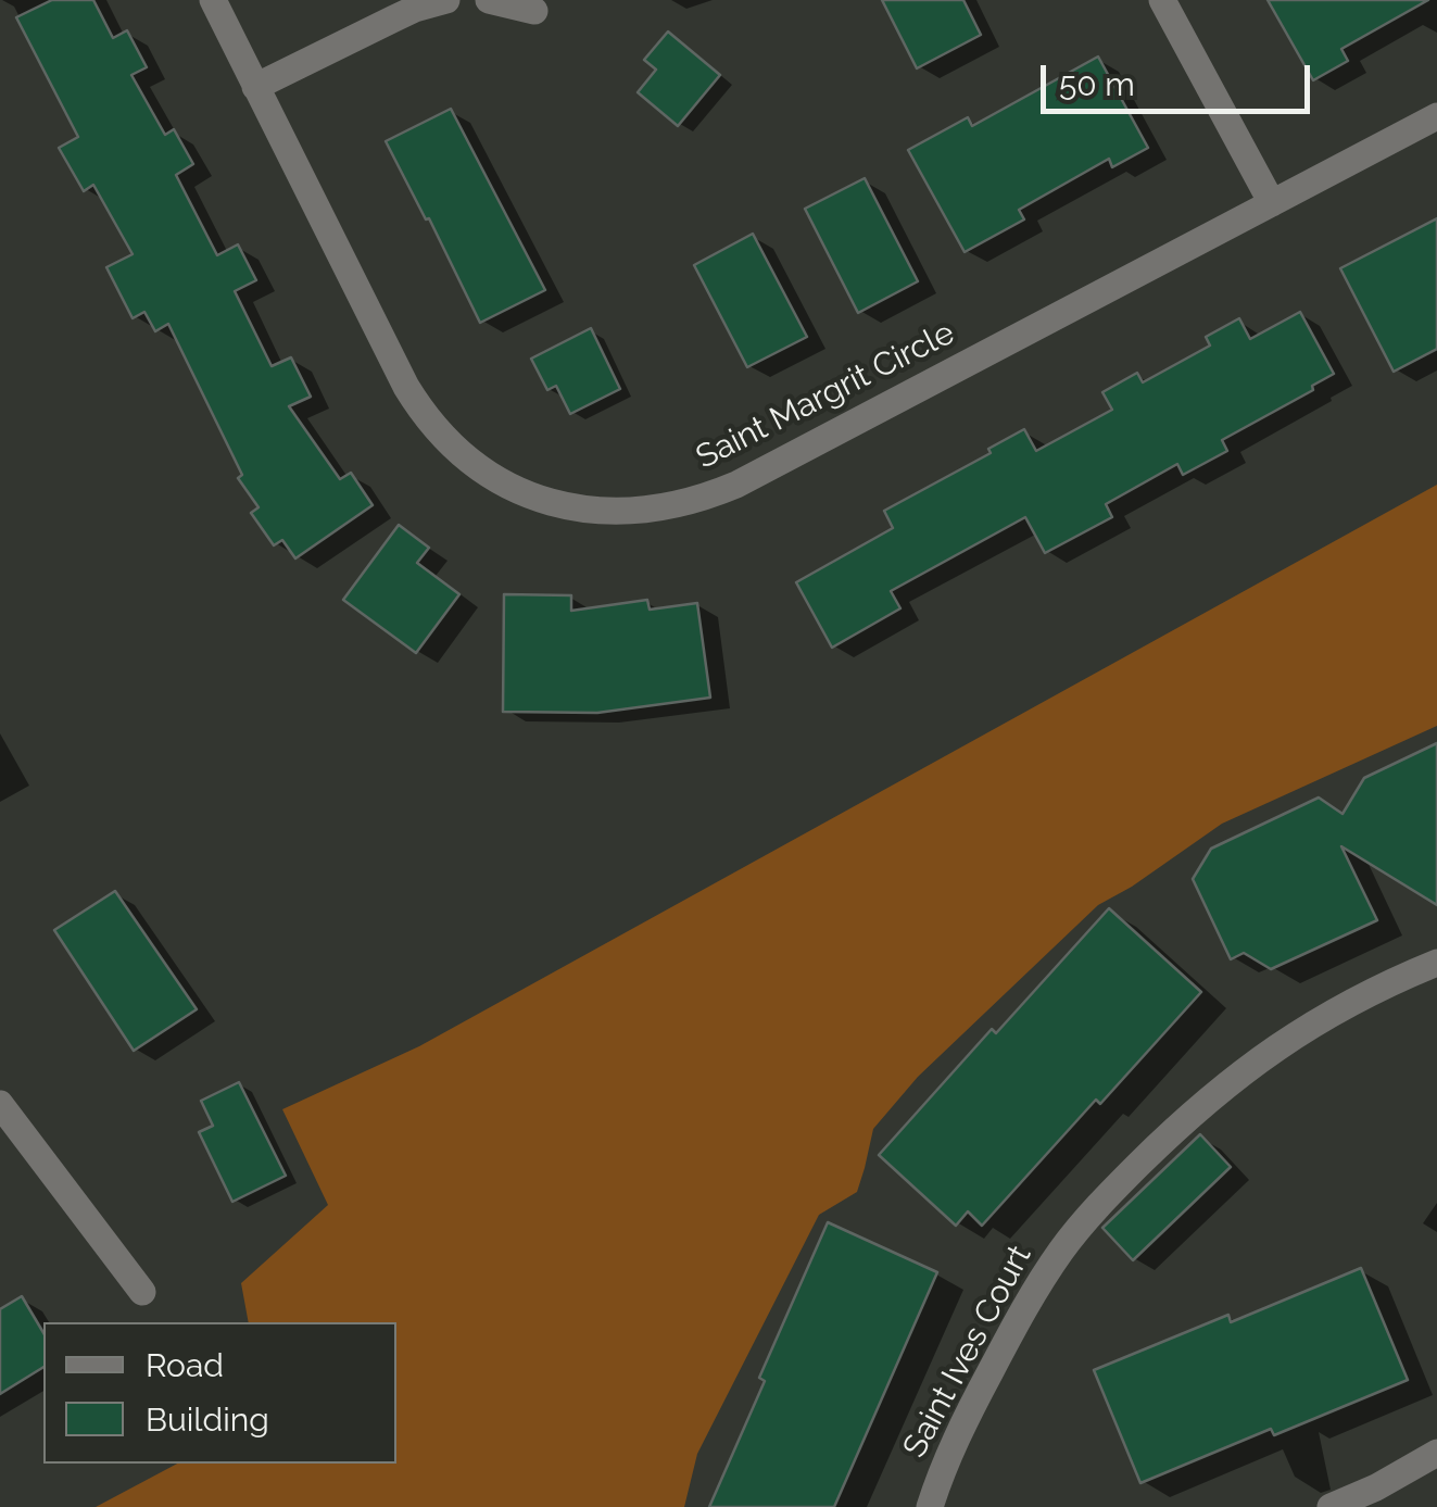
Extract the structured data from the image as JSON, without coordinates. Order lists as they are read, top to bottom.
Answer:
{
  "streets": {
    "street": ["Saint Margrit Circle", "Saint Ives Court"]
  },
  "legend": ["Road", "Building"],
  "scale_bar": "50 m"
}
